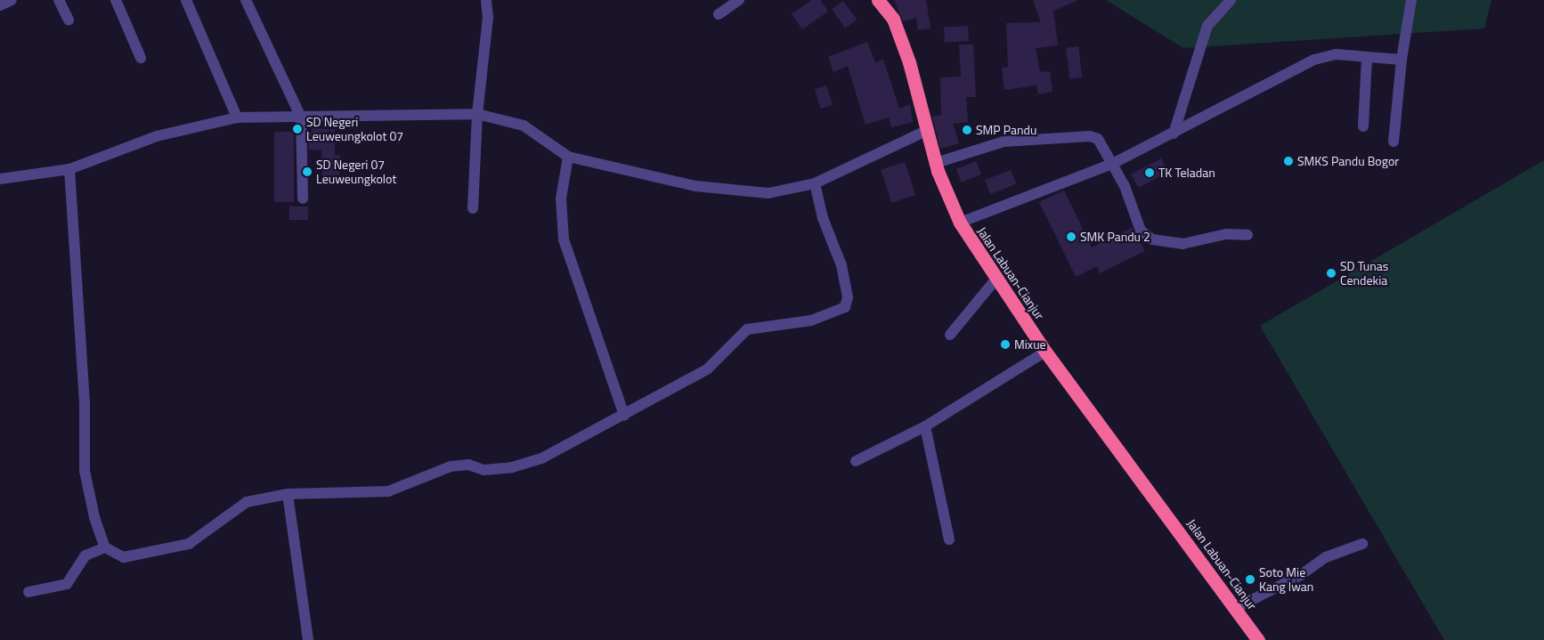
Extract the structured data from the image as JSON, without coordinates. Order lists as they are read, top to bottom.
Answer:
{
  "streets": {
    "highway": ["Jalan Labuan-Cianjur"]
  },
  "places": [
    "SD Negeri Leuweungkolot 07",
    "SMP Pandu",
    "SMKS Pandu Bogor",
    "SD Negeri 07 Leuweungkolot",
    "TK Teladan",
    "SMK Pandu 2",
    "SD Tunas Cendekia",
    "Mixue",
    "Soto Mie Kang Iwan"
  ]
}
